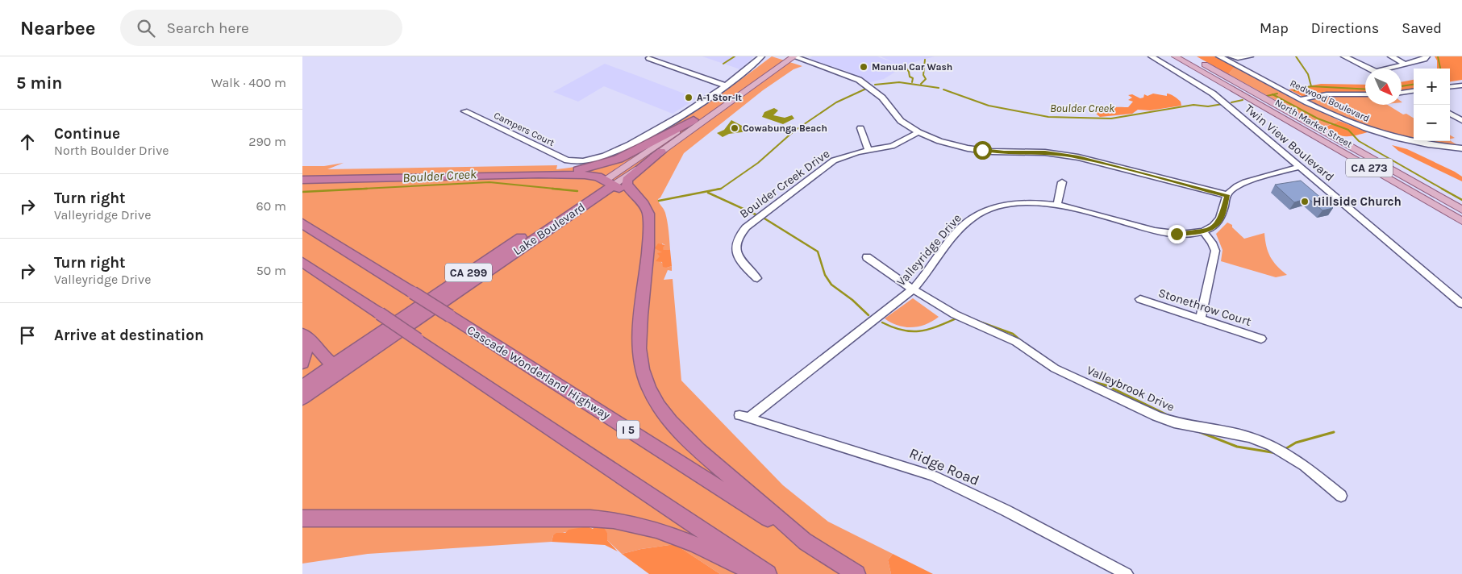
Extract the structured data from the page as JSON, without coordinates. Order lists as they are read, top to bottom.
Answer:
{
  "streets": {
    "highway": [
      "Lake Boulevard",
      "CA 299",
      "Cascade Wonderland Highway",
      "I 5"
    ],
    "main road": ["North Market Street", "CA 273"],
    "street": [
      "Redwood Boulevard",
      "Campers Court",
      "Twin View Boulevard",
      "Boulder Creek Drive",
      "Valleyridge Drive",
      "Stonethrow Court",
      "Valleybrook Drive",
      "Ridge Road"
    ]
  },
  "crossings": [
    ["Valleyridge Drive", "Valleybrook Drive"],
    ["Valleyridge Drive", "Ridge Road"]
  ],
  "water": ["Boulder Creek"],
  "places": [
    "Manual Car Wash",
    "A-1 Stor-It",
    "Cowabunga Beach",
    "Hillside Church"
  ],
  "north": "bottom right",
  "page": {
    "header": "Nearbee",
    "search": "Search here",
    "nav": ["Map", "Directions", "Saved"],
    "heading": ["5 min", "Walk · 400 m"],
    "map_buttons": ["+", "−"],
    "list": [
      ["Continue", "North Boulder Drive", "290 m"],
      ["Turn right", "Valleyridge Drive", "60 m"],
      ["Turn right", "Valleyridge Drive", "50 m"],
      "Arrive at destination"
    ]
  }
}
